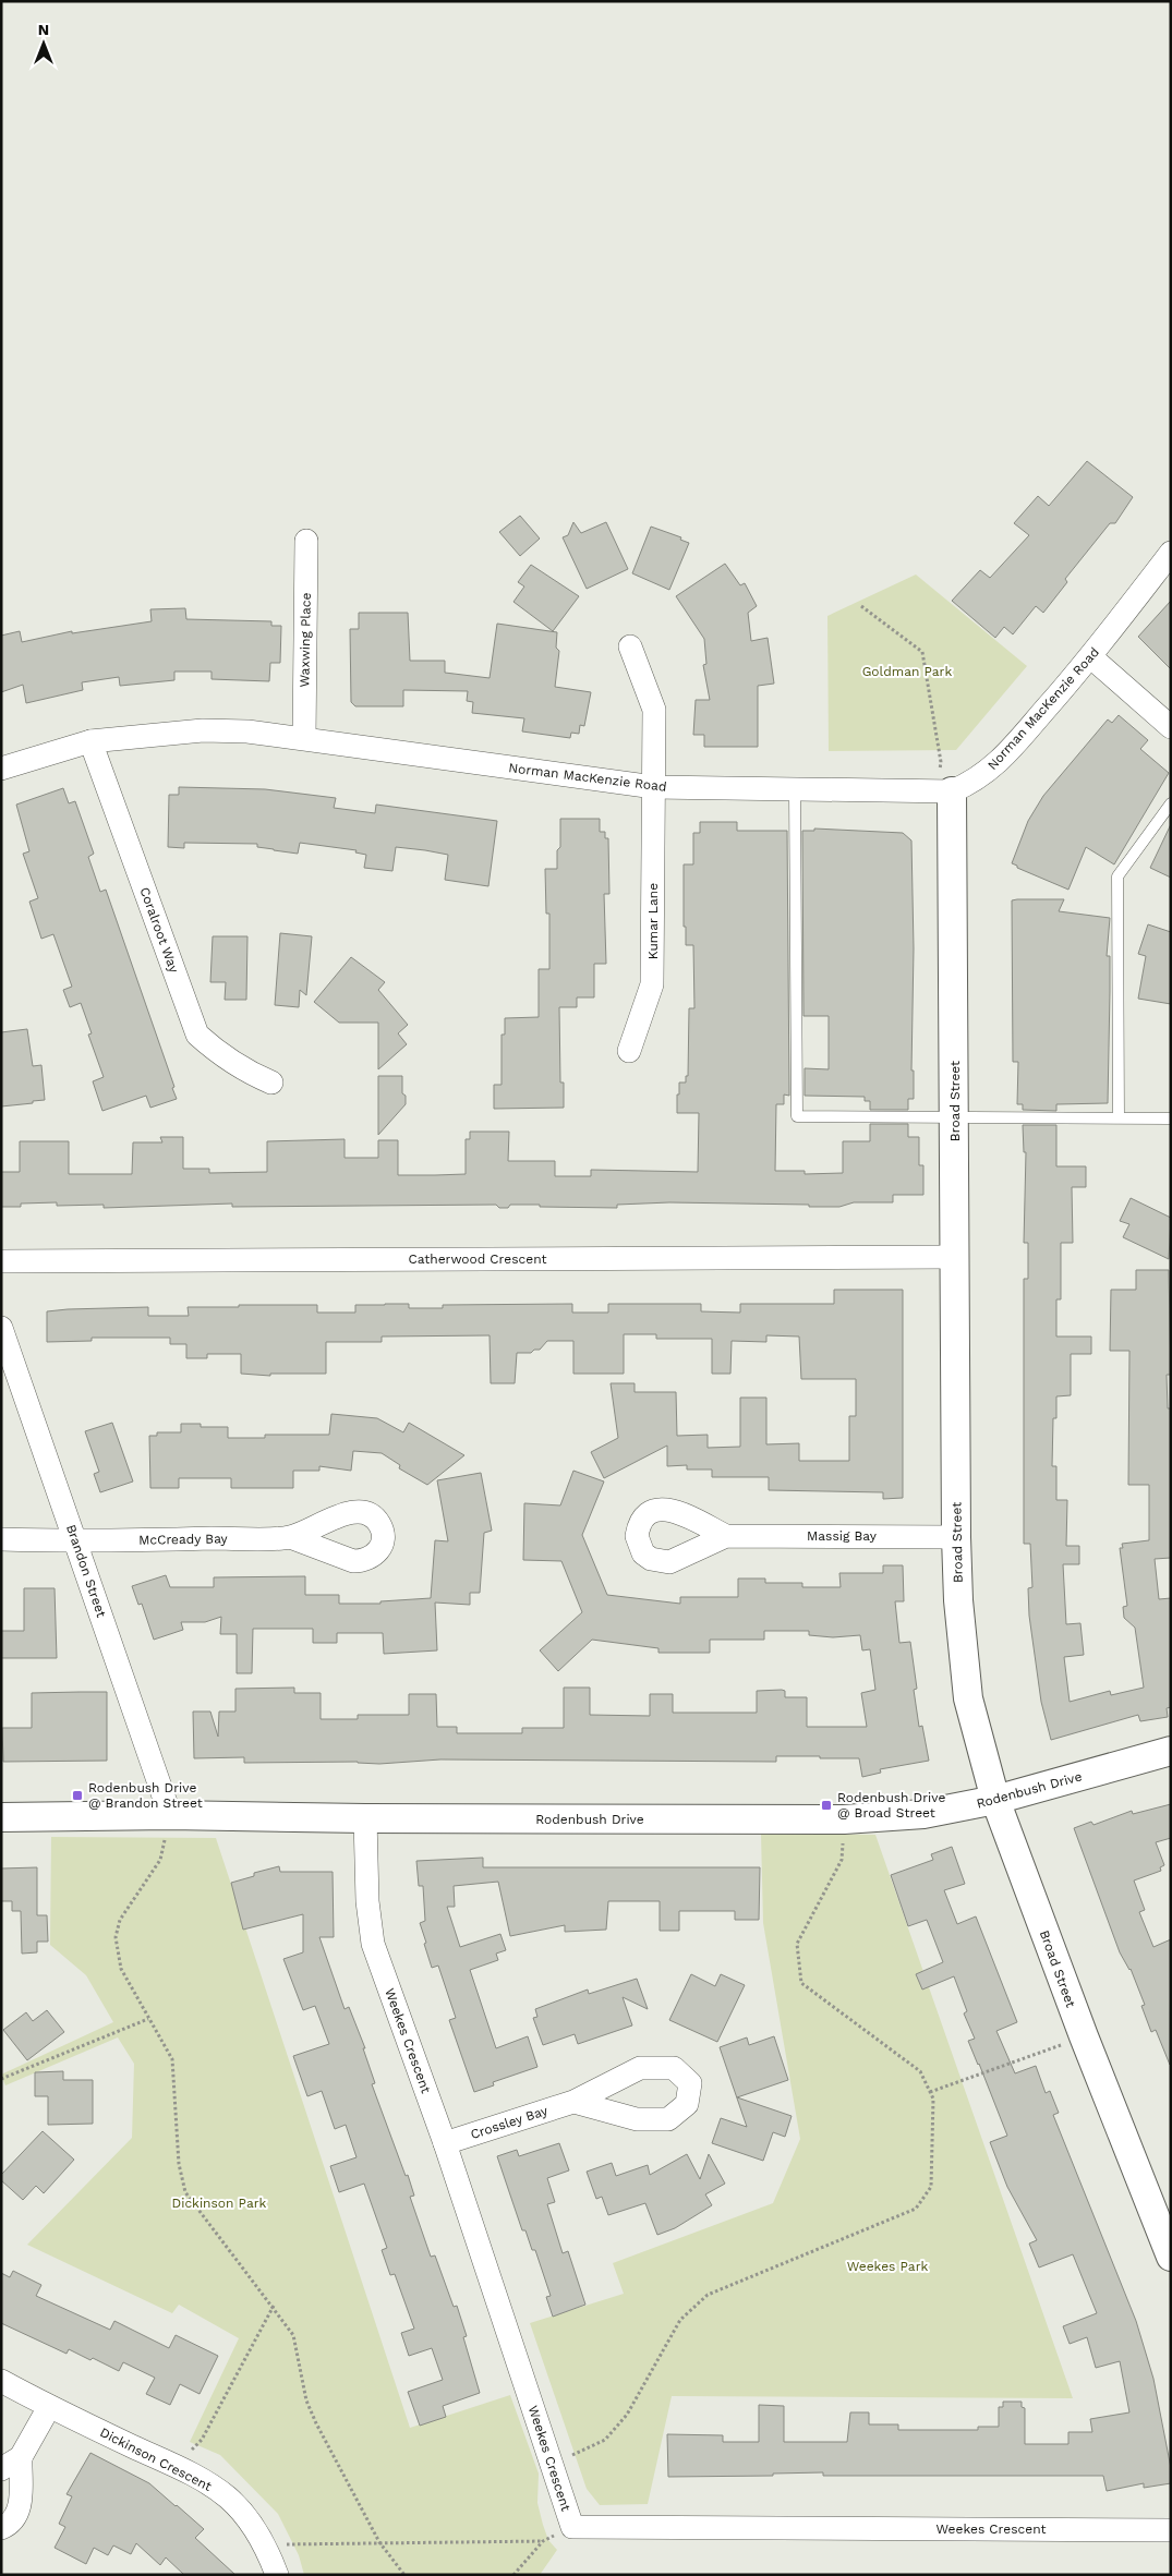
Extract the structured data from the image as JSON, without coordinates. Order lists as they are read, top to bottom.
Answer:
{
  "streets": {
    "street": [
      "Waxwing Place",
      "Norman MacKenzie Road",
      "Kumar Lane",
      "Coralroot Way",
      "Broad Street",
      "Catherwood Crescent",
      "Massig Bay",
      "McCready Bay",
      "Brandon Street",
      "Rodenbush Drive",
      "Weekes Crescent",
      "Crossley Bay",
      "Dickinson Crescent"
    ]
  },
  "crossings": [
    ["Waxwing Place", "Norman MacKenzie Road"],
    ["Norman MacKenzie Road", "Kumar Lane"],
    ["Norman MacKenzie Road", "Coralroot Way"],
    ["Norman MacKenzie Road", "Broad Street"],
    ["Broad Street", "Catherwood Crescent"],
    ["Broad Street", "Massig Bay"],
    ["Broad Street", "Rodenbush Drive"],
    ["McCready Bay", "Brandon Street"],
    ["Brandon Street", "Rodenbush Drive"],
    ["Rodenbush Drive", "Weekes Crescent"],
    ["Weekes Crescent", "Crossley Bay"]
  ],
  "parks": ["Goldman Park", "Dickinson Park", "Weekes Park"],
  "places": {
    "transit": ["Rodenbush Drive @ Brandon Street", "Rodenbush Drive @ Broad Street"]
  },
  "north": "top"
}
